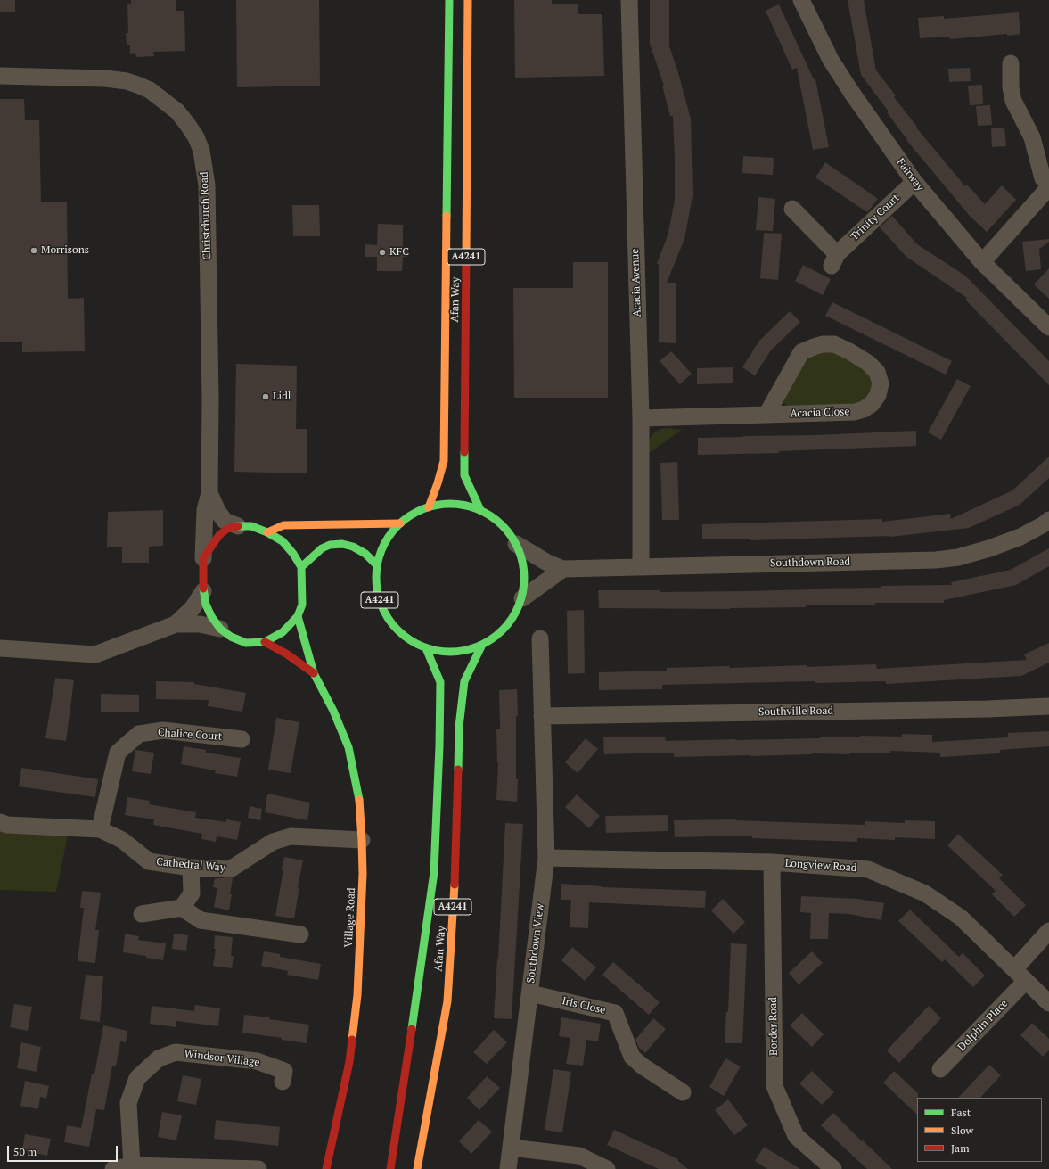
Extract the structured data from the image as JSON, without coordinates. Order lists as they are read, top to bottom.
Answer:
{
  "streets": {
    "main road": ["A4241", "Afan Way", "Village Road"],
    "street": [
      "Fairway",
      "Christchurch Road",
      "Trinity Court",
      "Acacia Avenue",
      "Acacia Close",
      "Southdown Road",
      "Southville Road",
      "Chalice Court",
      "Cathedral Way",
      "Longview Road",
      "Southdown View",
      "Iris Close",
      "Dolphin Place",
      "Border Road",
      "Windsor Village"
    ]
  },
  "crossings": [
    ["Fairway", "Trinity Court"],
    ["Christchurch Road", "Village Road"],
    ["A4241", "Afan Way"],
    ["A4241", "Southdown Road"],
    ["Acacia Avenue", "Acacia Close"],
    ["Acacia Avenue", "Southdown Road"],
    ["Southville Road", "Southdown View"],
    ["Chalice Court", "Cathedral Way"],
    ["Cathedral Way", "Village Road"],
    ["Longview Road", "Southdown View"],
    ["Longview Road", "Dolphin Place"],
    ["Longview Road", "Border Road"],
    ["Southdown View", "Iris Close"]
  ],
  "places": ["Morrisons", "KFC", "Lidl"],
  "legend": ["Fast", "Slow", "Jam"],
  "scale_bar": "50 m"
}
